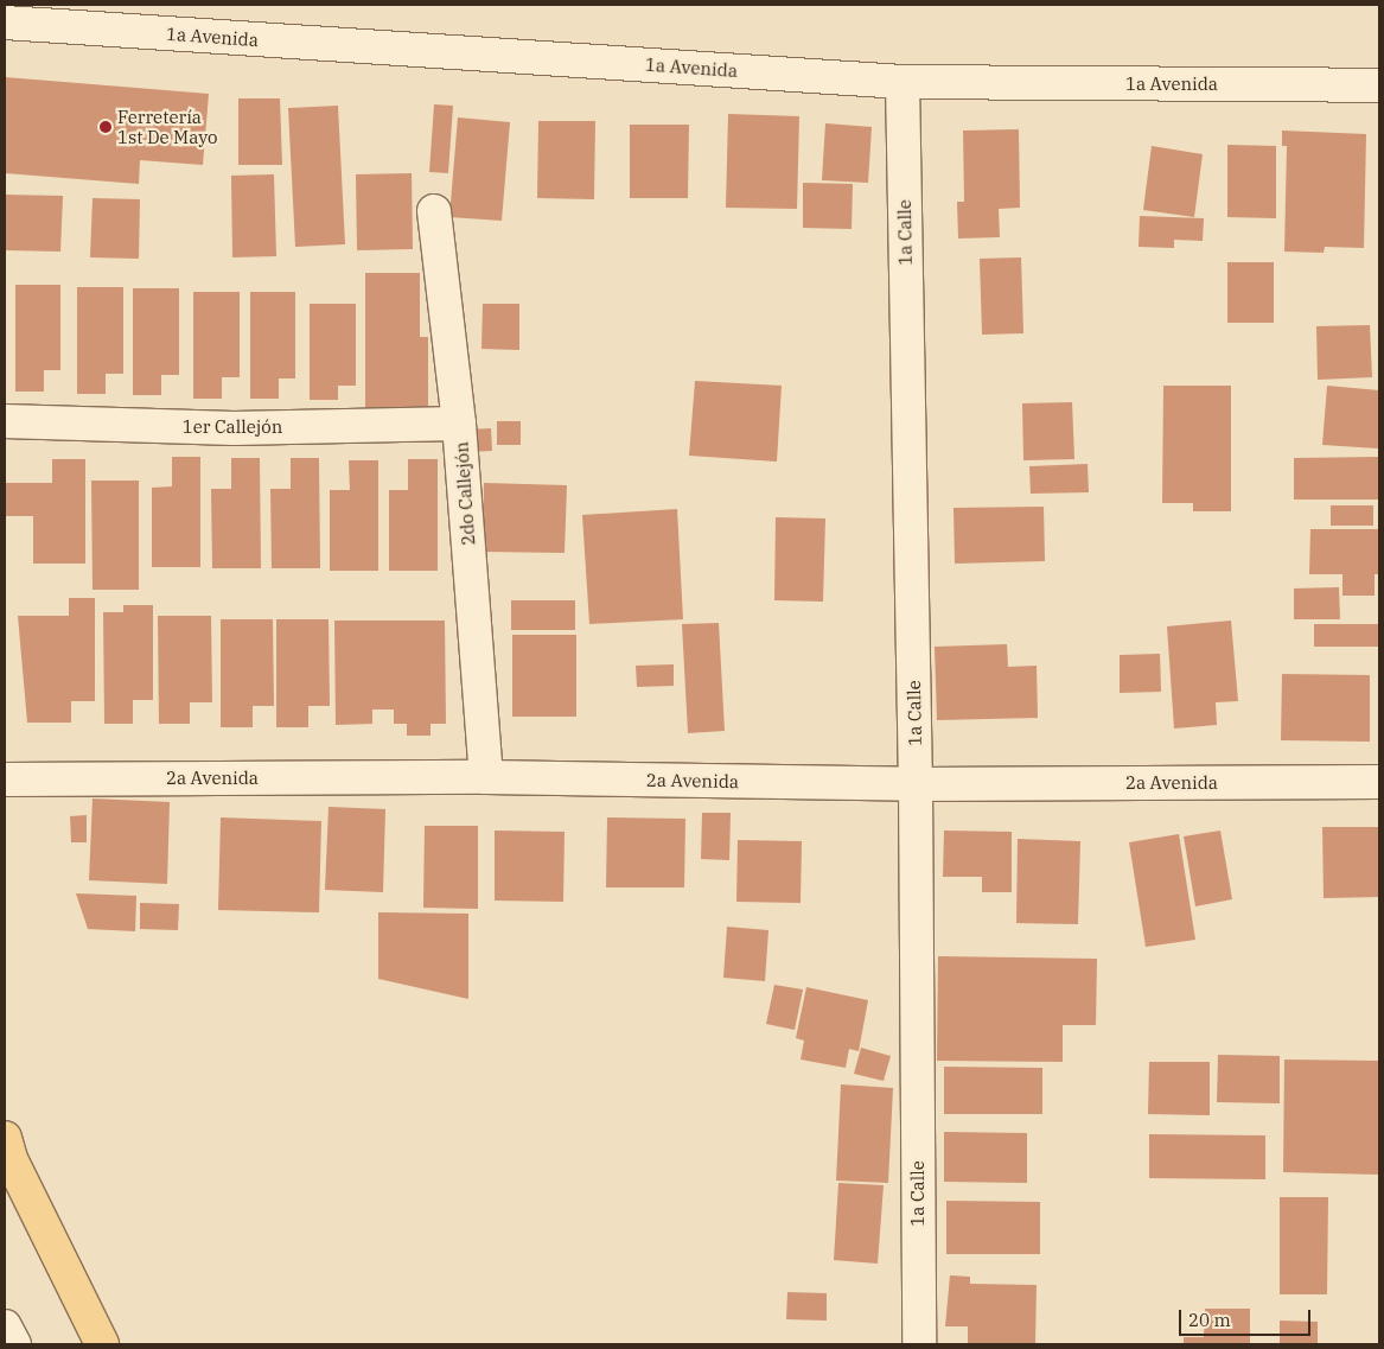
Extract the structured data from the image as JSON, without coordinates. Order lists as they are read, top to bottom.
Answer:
{
  "streets": {
    "street": [
      "1a Avenida",
      "1a Calle",
      "1er Callejón",
      "2do Callejón",
      "2a Avenida"
    ]
  },
  "crossings": [
    ["1a Avenida", "1a Calle"],
    ["1a Calle", "2a Avenida"],
    ["1er Callejón", "2do Callejón"],
    ["2do Callejón", "2a Avenida"]
  ],
  "places": ["Ferretería 1st De Mayo"],
  "scale_bar": "20 m"
}
